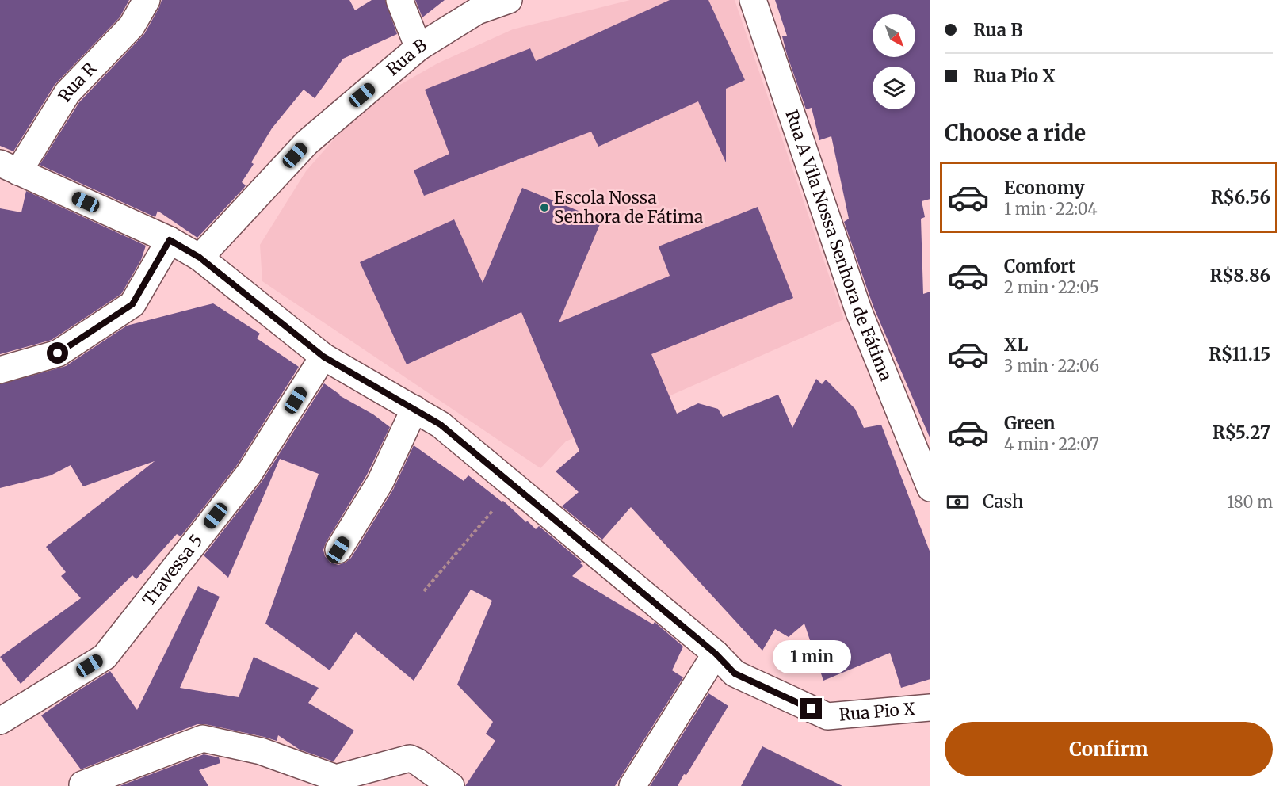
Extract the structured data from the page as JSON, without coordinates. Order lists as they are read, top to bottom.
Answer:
{
  "streets": {
    "street": [
      "Rua B",
      "Rua R",
      "Rua A Vila Nossa Senhora de Fátima",
      "Travessa 5",
      "Rua Pio X"
    ]
  },
  "crossings": [
    ["Rua B", "Rua Pio X"],
    ["Rua R", "Rua Pio X"],
    ["Travessa 5", "Rua Pio X"]
  ],
  "places": ["Escola Nossa Senhora de Fátima"],
  "north": "bottom right",
  "page": {
    "banner": ["Rua B", "Rua Pio X"],
    "heading": "Choose a ride",
    "list": [
      {
        "name": "Economy",
        "note": "1 min · 22:04",
        "value": "R$6.56"
      },
      {
        "name": "Comfort",
        "note": "2 min · 22:05",
        "value": "R$8.86"
      },
      {
        "name": "XL",
        "note": "3 min · 22:06",
        "value": "R$11.15"
      },
      {
        "name": "Green",
        "note": "4 min · 22:07",
        "value": "R$5.27"
      }
    ],
    "pay": ["Cash", "180 m"],
    "bubble": "1 min",
    "buttons": "Confirm"
  }
}
